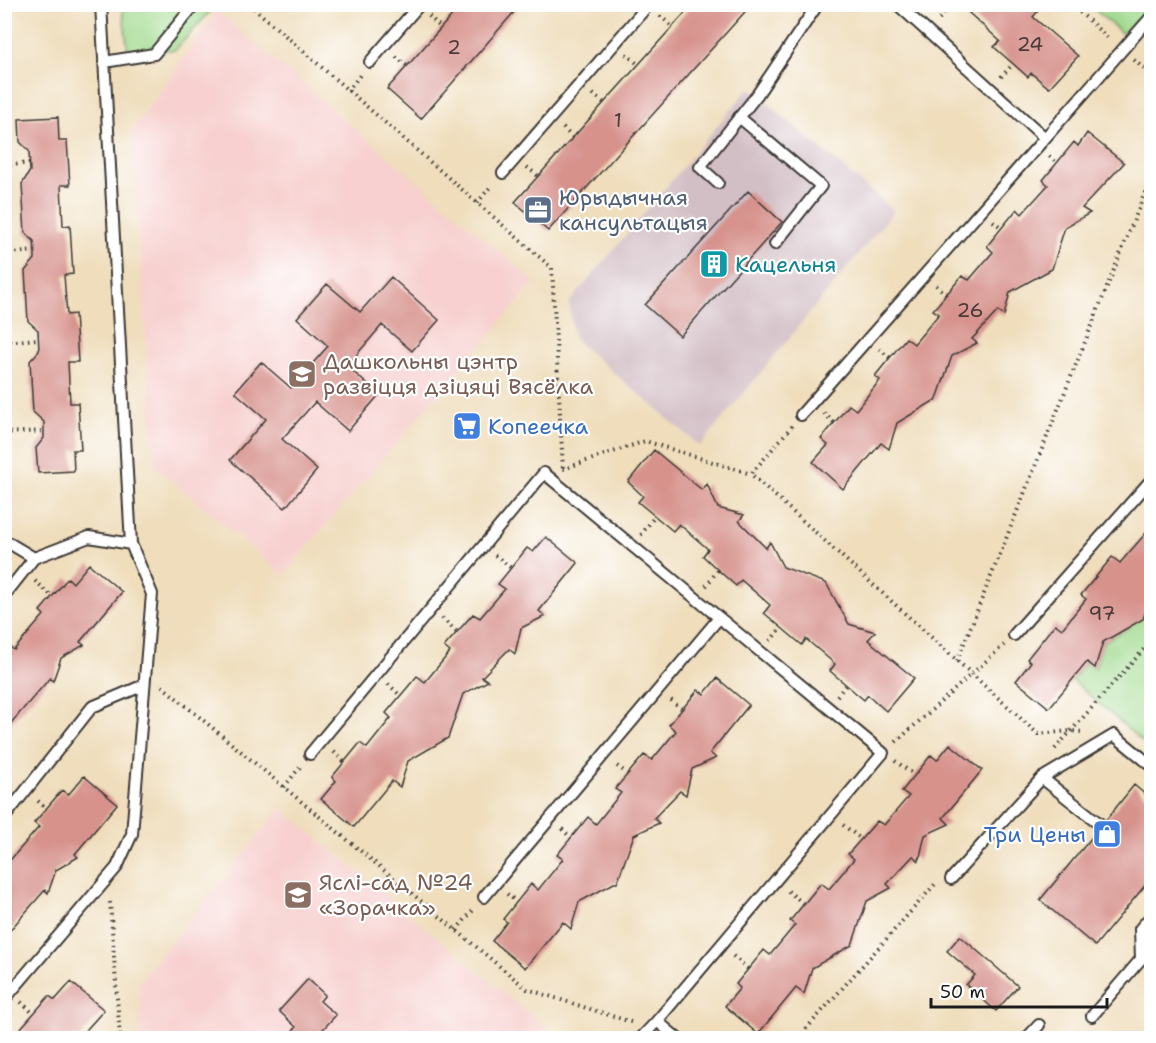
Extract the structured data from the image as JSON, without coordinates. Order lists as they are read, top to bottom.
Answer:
{
  "places": {
    "office": ["Юрыдычная кансультацыя"],
    "building": ["Кацельня"],
    "school or university": ["Дашкольны цэнтр развіцця дзіцяці Вясёлка", "Яслі-сад №24 «Зорачка»"],
    "supermarket": ["Копеечка"],
    "shop": ["Три Цены"]
  },
  "house_numbers": [
    "24",
    "2",
    "1",
    "26",
    "97"
  ],
  "scale_bar": "50 m"
}
